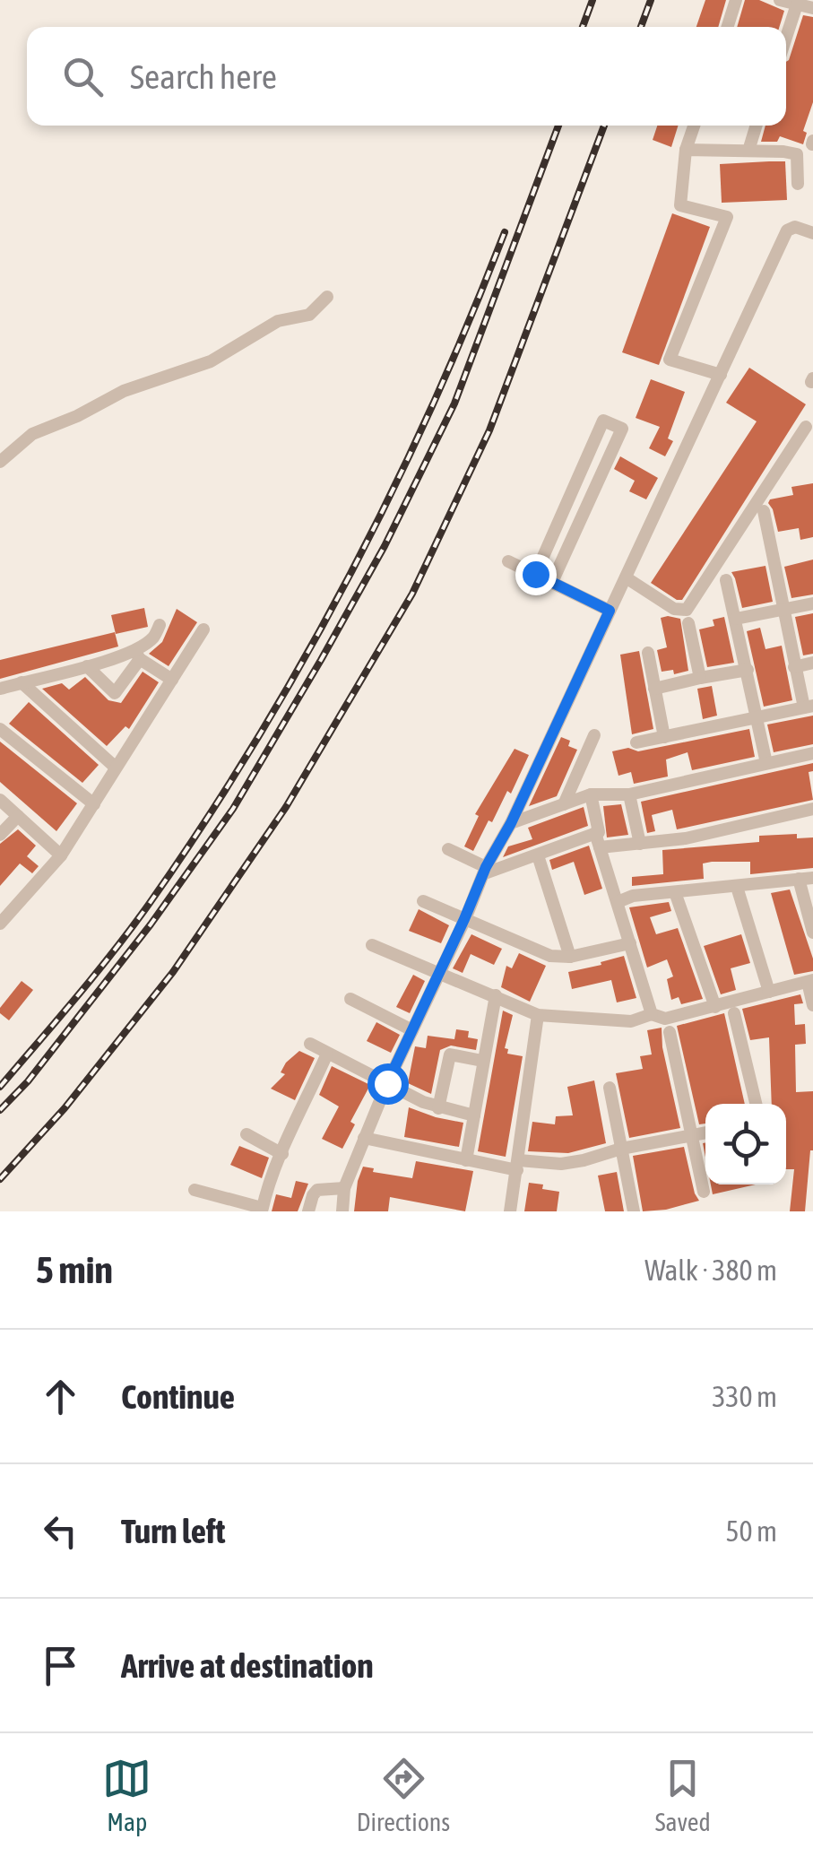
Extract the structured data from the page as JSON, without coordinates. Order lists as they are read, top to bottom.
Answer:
{
  "page": {
    "search": "Search here",
    "heading": ["5 min", "Walk · 380 m"],
    "list": [
      ["Continue", "330 m"],
      ["Turn left", "50 m"],
      "Arrive at destination"
    ],
    "nav": ["Map", "Directions", "Saved"]
  }
}
